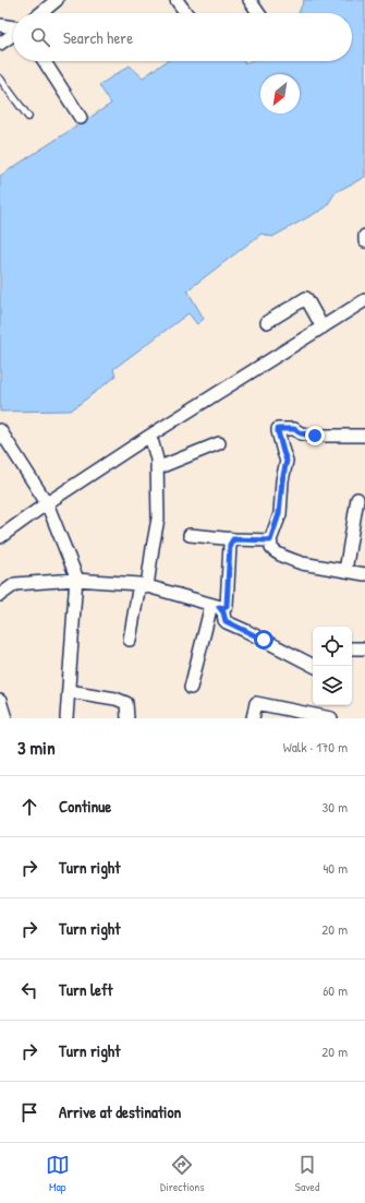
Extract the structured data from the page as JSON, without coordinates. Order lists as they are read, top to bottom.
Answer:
{
  "north": "bottom left",
  "page": {
    "search": "Search here",
    "heading": ["3 min", "Walk · 170 m"],
    "list": [
      ["Continue", "30 m"],
      ["Turn right", "40 m"],
      ["Turn right", "20 m"],
      ["Turn left", "60 m"],
      ["Turn right", "20 m"],
      "Arrive at destination"
    ],
    "nav": ["Map", "Directions", "Saved"]
  }
}
